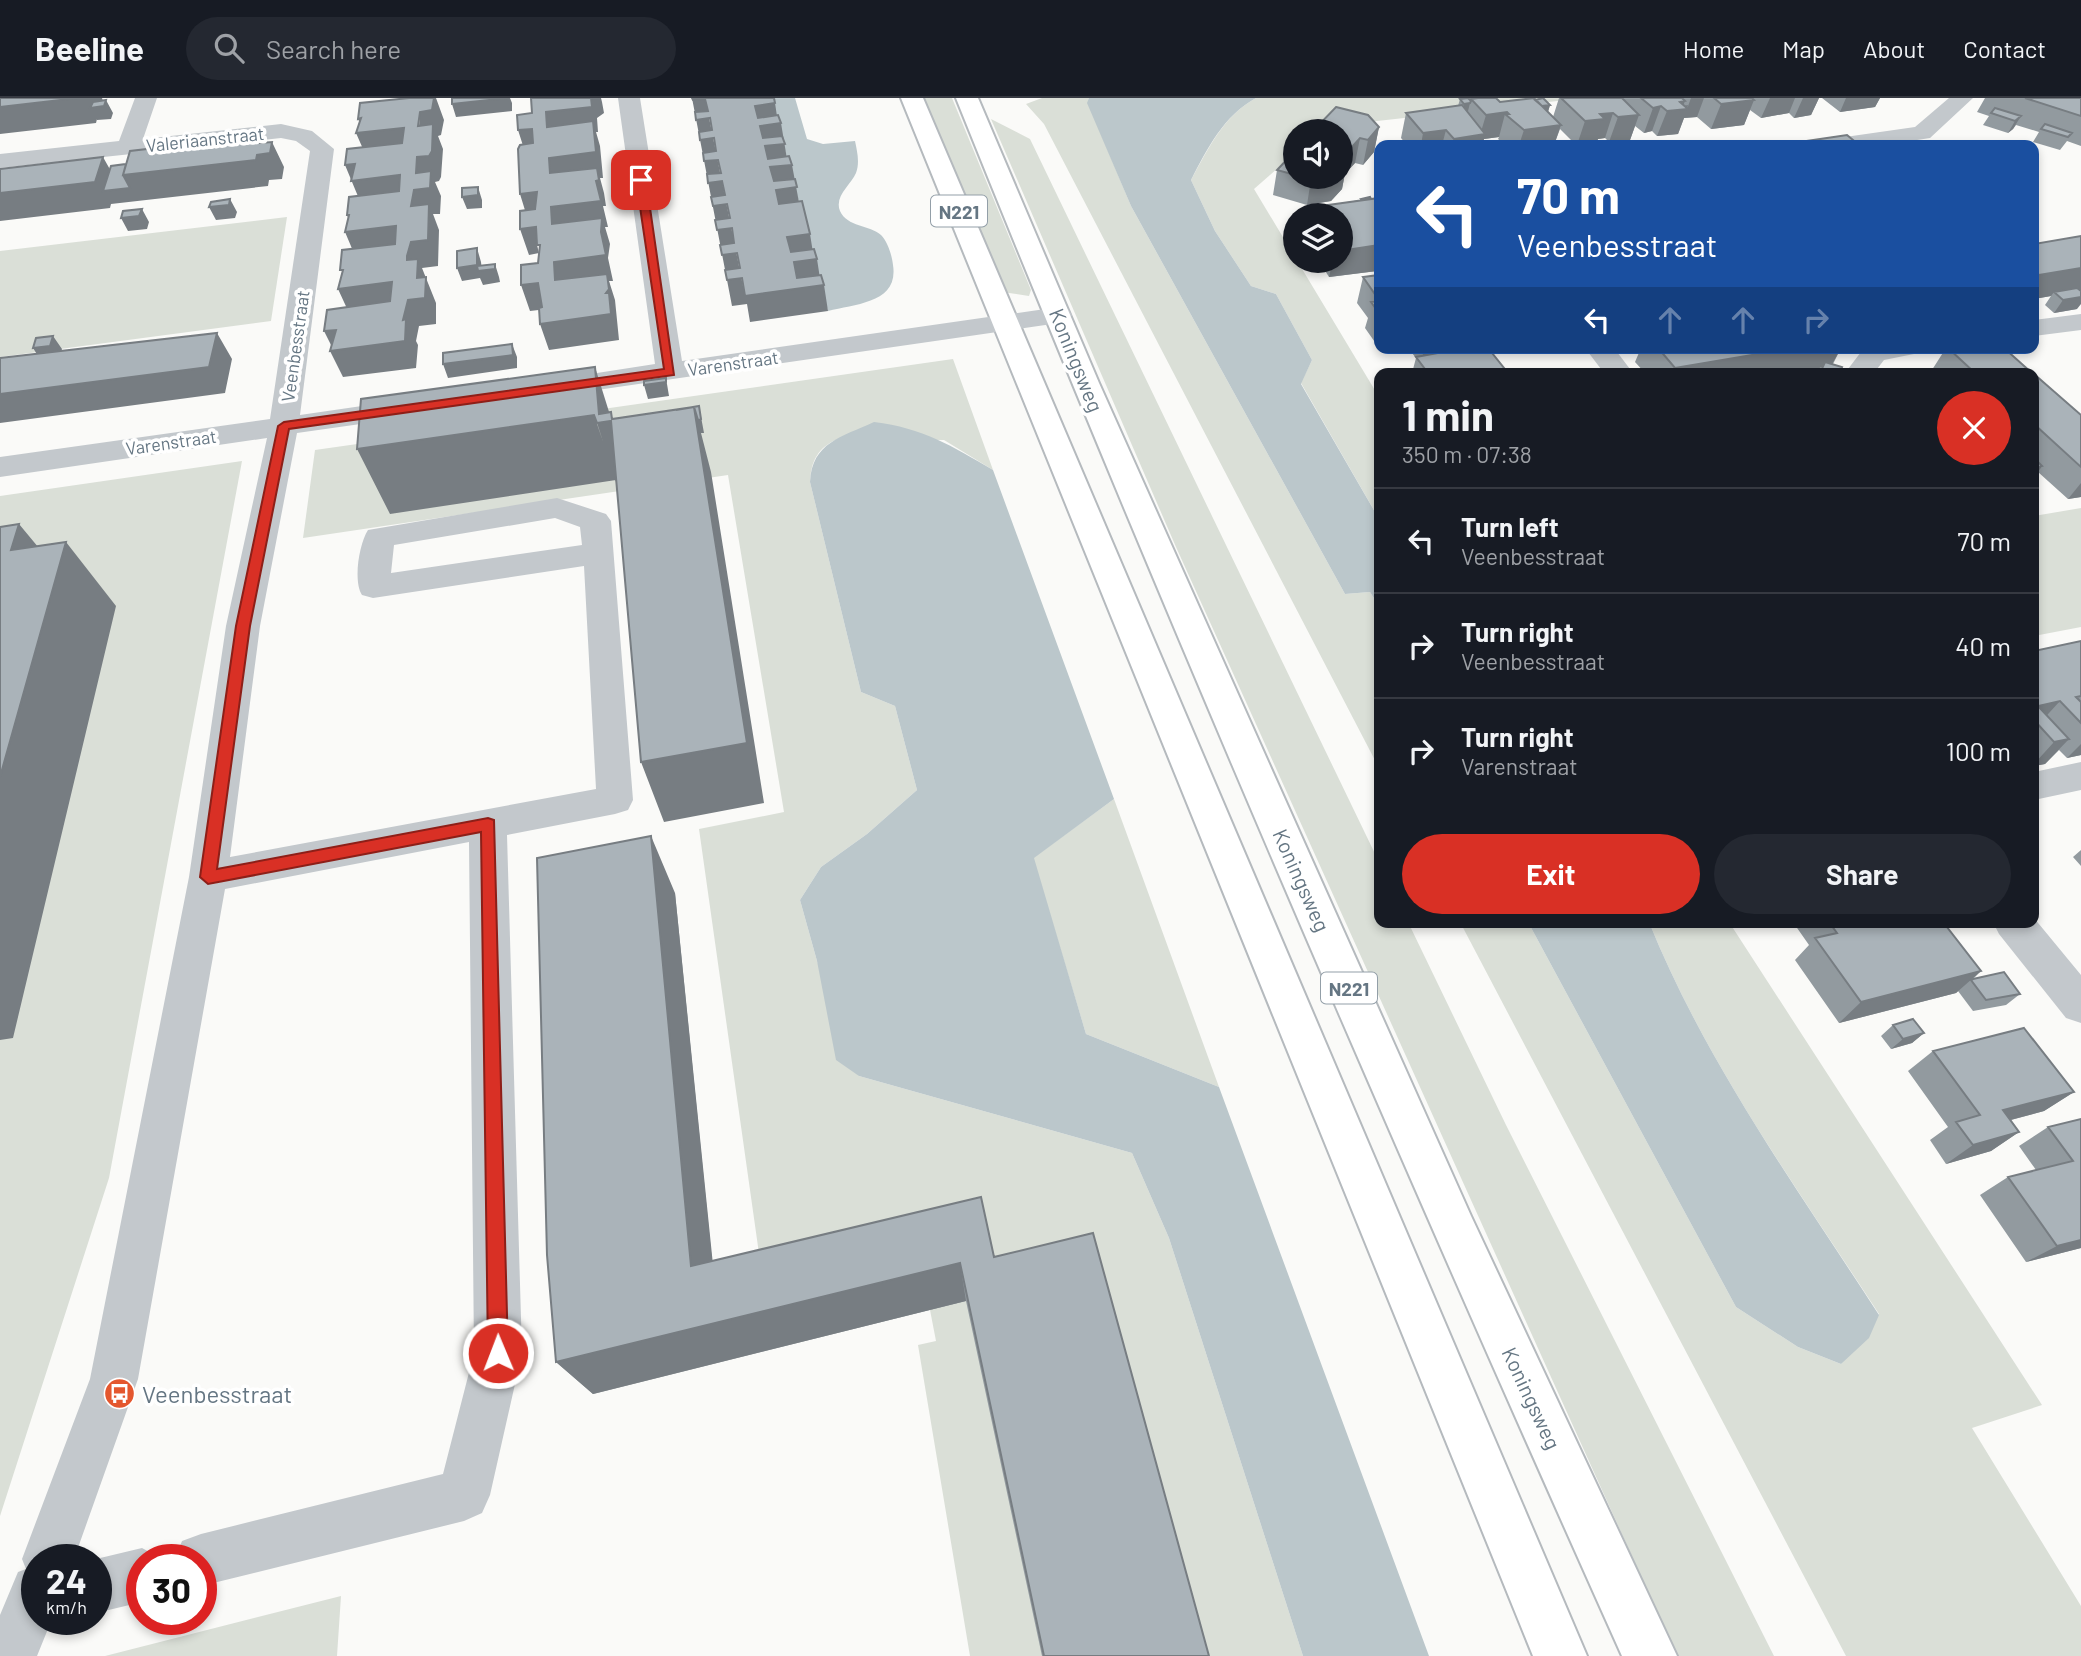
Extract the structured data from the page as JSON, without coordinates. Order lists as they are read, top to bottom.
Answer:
{
  "streets": {
    "main road": ["N221", "Koningsweg"],
    "street": ["Valeriaanstraat", "Veenbesstraat", "Varenstraat"]
  },
  "crossings": [
    ["Valeriaanstraat", "Veenbesstraat"],
    ["N221", "Varenstraat"],
    ["Veenbesstraat", "Varenstraat"],
    ["Koningsweg", "Varenstraat"]
  ],
  "places": {
    "bus stop": ["Veenbesstraat"]
  },
  "page": {
    "header": "Beeline",
    "search": "Search here",
    "nav": [
      "Home",
      "Map",
      "About",
      "Contact"
    ],
    "turn": ["70 m", "Veenbesstraat"],
    "heading": ["1 min", "350 m · 07:38"],
    "list": [
      {
        "name": "Turn left",
        "note": "Veenbesstraat",
        "value": "70 m"
      },
      {
        "name": "Turn right",
        "note": "Veenbesstraat",
        "value": "40 m"
      },
      {
        "name": "Turn right",
        "note": "Varenstraat",
        "value": "100 m"
      }
    ],
    "buttons": ["Exit", "Share"],
    "speed": "24 km/h",
    "limit": "30"
  }
}
